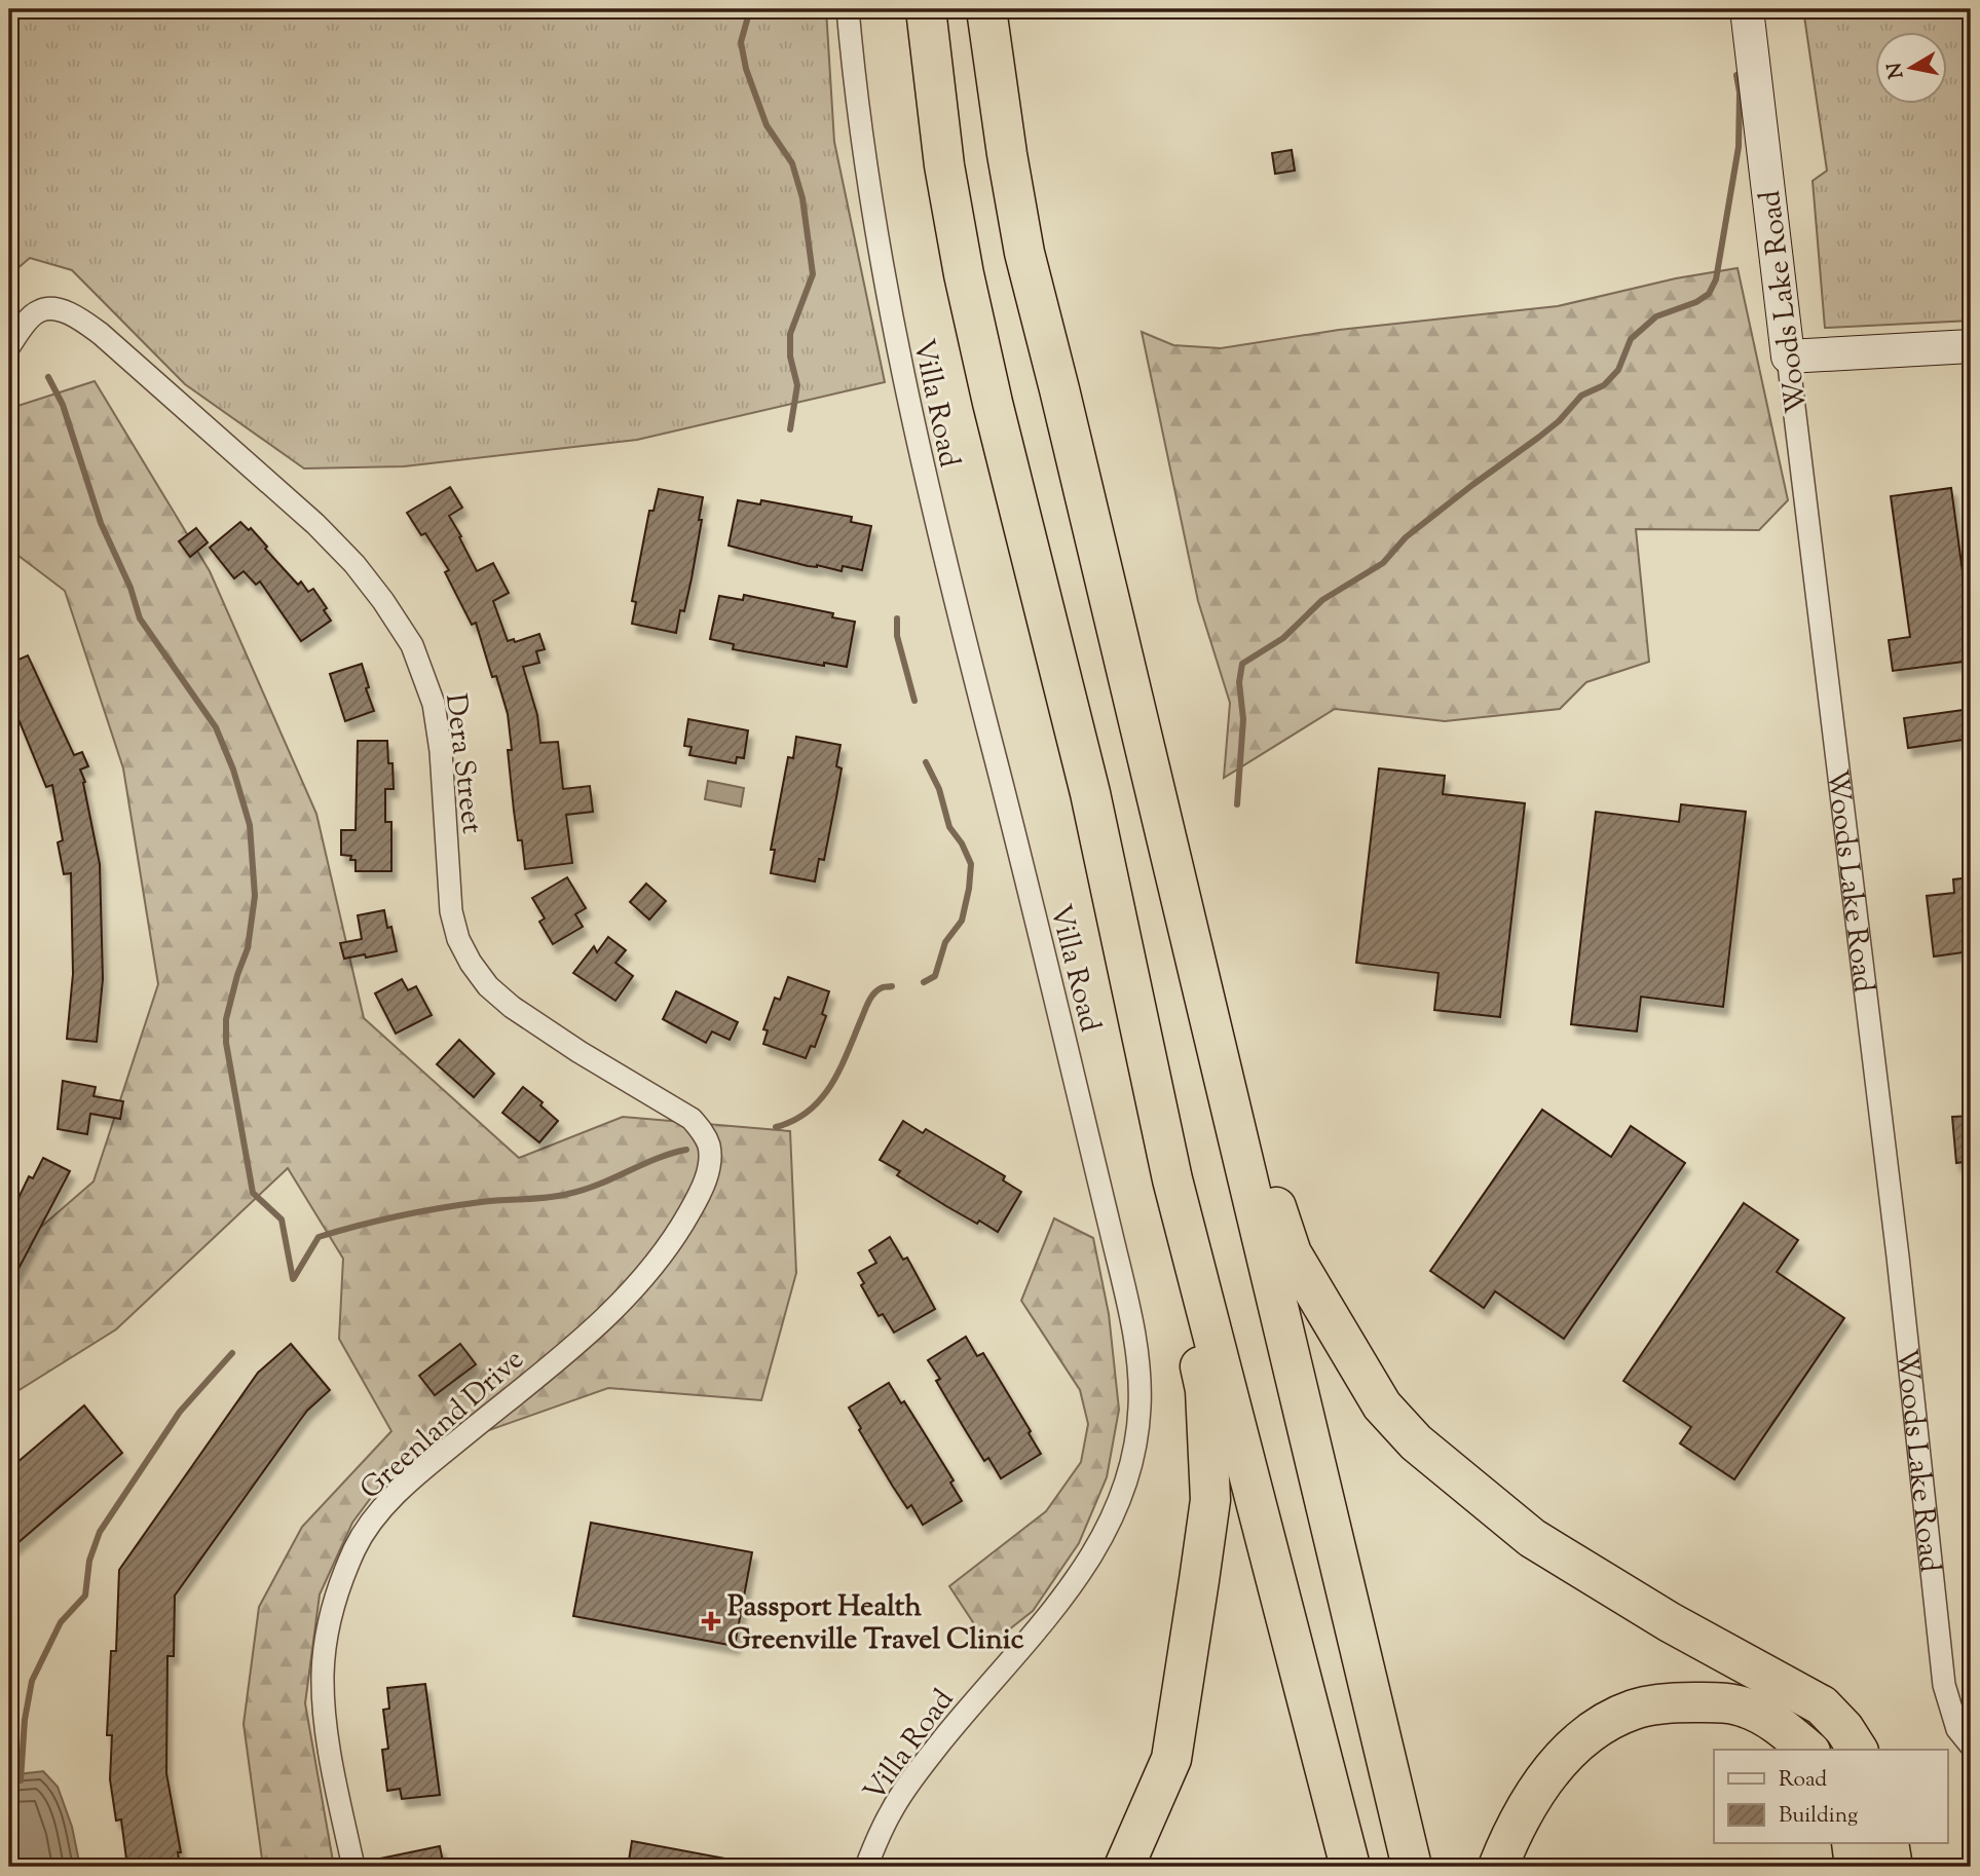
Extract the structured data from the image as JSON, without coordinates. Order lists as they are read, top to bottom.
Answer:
{
  "streets": {
    "street": [
      "Woods Lake Road",
      "Villa Road",
      "Dera Street",
      "Greenland Drive"
    ]
  },
  "crossings": [
    ["Dera Street", "Greenland Drive"]
  ],
  "places": {
    "health": ["Passport Health Greenville Travel Clinic"]
  },
  "legend": ["Road", "Building"],
  "north": "left"
}
